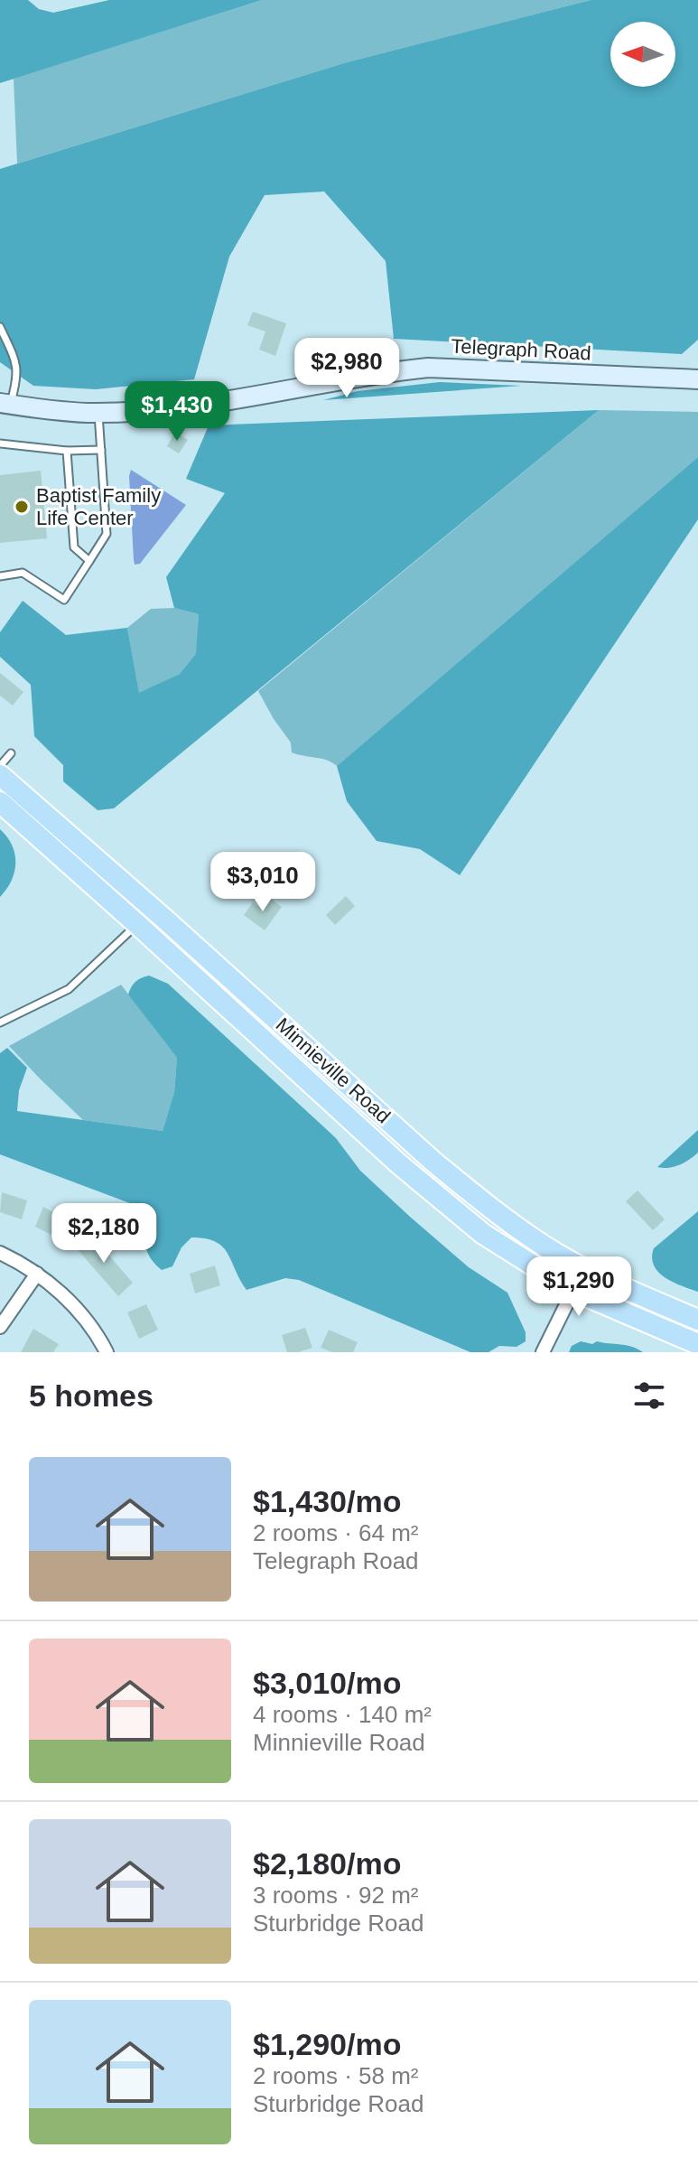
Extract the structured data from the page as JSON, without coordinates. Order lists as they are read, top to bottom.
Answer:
{
  "streets": {
    "main road": ["Telegraph Road", "Minnieville Road"]
  },
  "places": ["Baptist Family Life Center"],
  "north": "left",
  "page": {
    "price": [
      "$2,980",
      "$1,430",
      "$3,010",
      "$2,180",
      "$1,290"
    ],
    "heading": "5 homes",
    "list": [
      {
        "name": "$1,430/mo",
        "note": "2 rooms · 64 m² · Telegraph Road"
      },
      {
        "name": "$3,010/mo",
        "note": "4 rooms · 140 m² · Minnieville Road"
      },
      {
        "name": "$2,180/mo",
        "note": "3 rooms · 92 m² · Sturbridge Road"
      },
      {
        "name": "$1,290/mo",
        "note": "2 rooms · 58 m² · Sturbridge Road"
      }
    ]
  }
}
